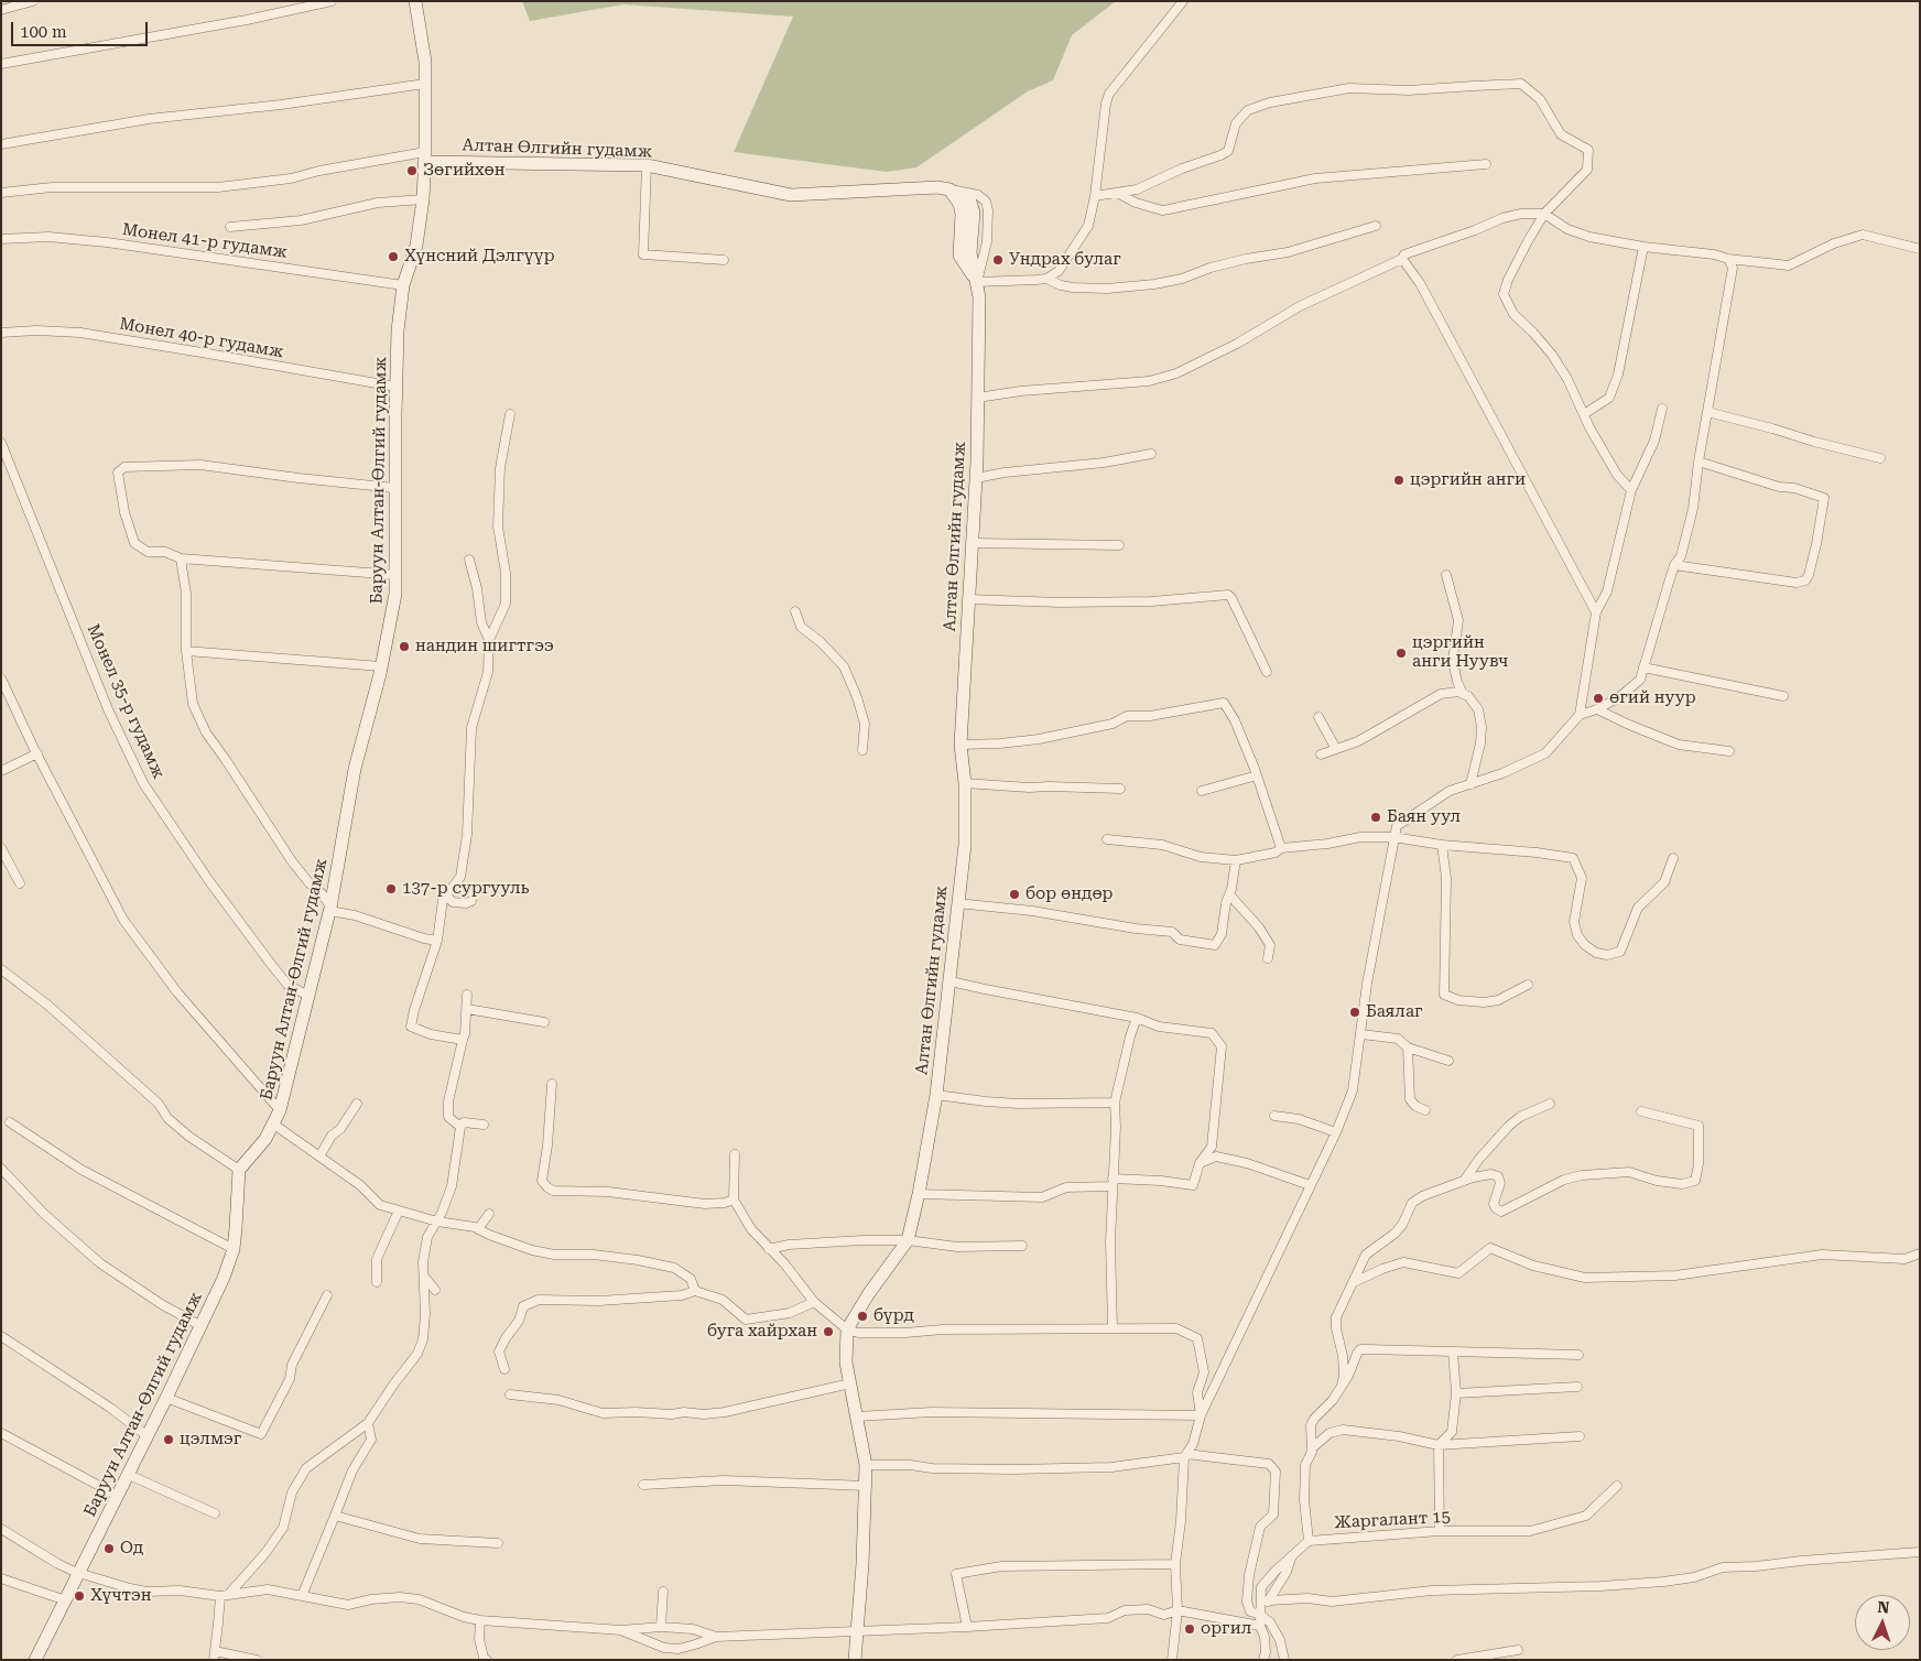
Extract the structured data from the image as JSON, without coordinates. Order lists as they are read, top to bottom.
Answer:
{
  "streets": {
    "main road": ["Алтан Өлгийн гудамж", "Баруун Алтан-Өлгий гудамж"],
    "street": [
      "Монел 41-р гудамж",
      "Монел 40-р гудамж",
      "Монел 35-р гудамж",
      "Жаргалант 15"
    ]
  },
  "crossings": [
    ["Алтан Өлгийн гудамж", "Баруун Алтан-Өлгий гудамж"],
    ["Монел 41-р гудамж", "Баруун Алтан-Өлгий гудамж"],
    ["Монел 40-р гудамж", "Баруун Алтан-Өлгий гудамж"],
    ["Баруун Алтан-Өлгий гудамж", "Монел 35-р гудамж"]
  ],
  "places": [
    "Зөгийхөн",
    "Хүнсний Дэлгүүр",
    "Ундрах булаг",
    "цэргийн анги",
    "нандин шигтгээ",
    "цэргийн анги Нуувч",
    "өгий нуур",
    "Баян уул",
    "137-р сургууль",
    "бор өндөр",
    "Баялаг",
    "бүрд",
    "буга хайрхан",
    "цэлмэг",
    "Од",
    "Хүчтэн",
    "оргил"
  ],
  "scale_bar": "100 m",
  "north": "top"
}
